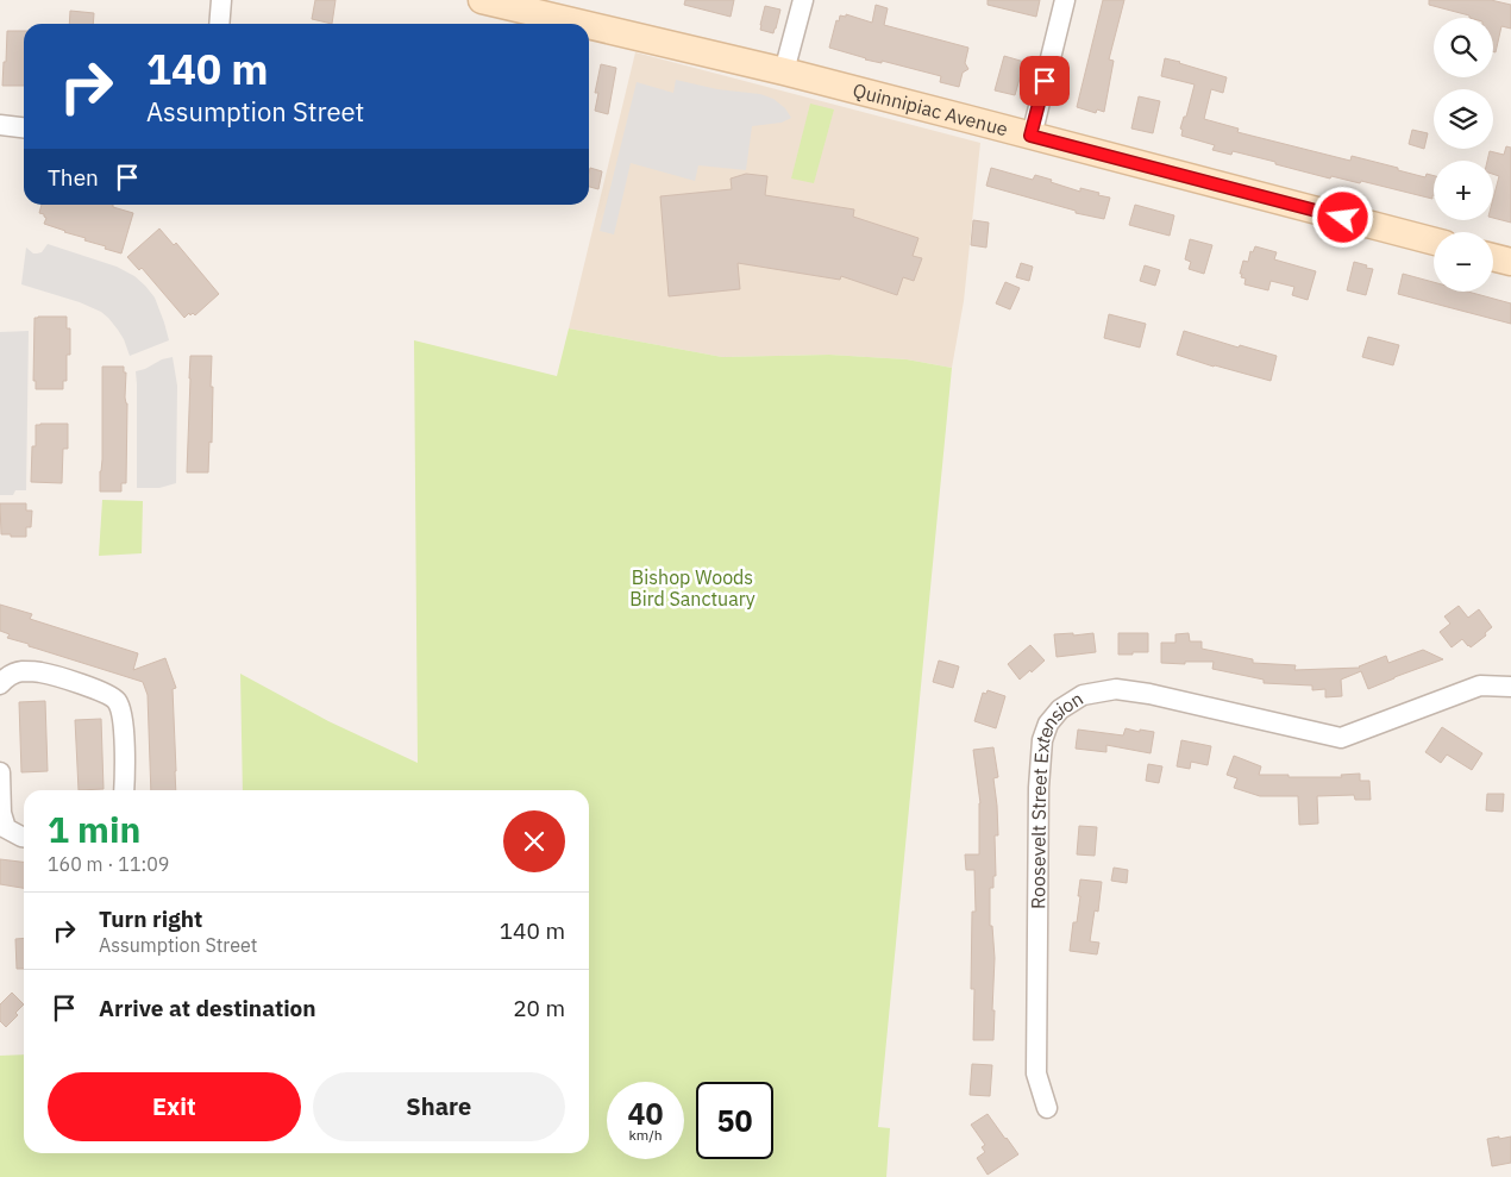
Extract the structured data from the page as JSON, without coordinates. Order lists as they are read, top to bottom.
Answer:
{
  "streets": {
    "main road": ["Quinnipiac Avenue"],
    "street": ["Roosevelt Street Extension"]
  },
  "parks": ["Bishop Woods Bird Sanctuary"],
  "page": {
    "map_buttons": ["+", "−"],
    "turn": ["140 m", "Assumption Street"],
    "then": "Then",
    "heading": ["1 min", "160 m · 11:09"],
    "list": [
      {
        "name": "Turn right",
        "note": "Assumption Street",
        "value": "140 m"
      },
      {
        "name": "Arrive at destination",
        "value": "20 m"
      }
    ],
    "buttons": ["Exit", "Share"],
    "speed": "40 km/h",
    "limit": "50"
  }
}
